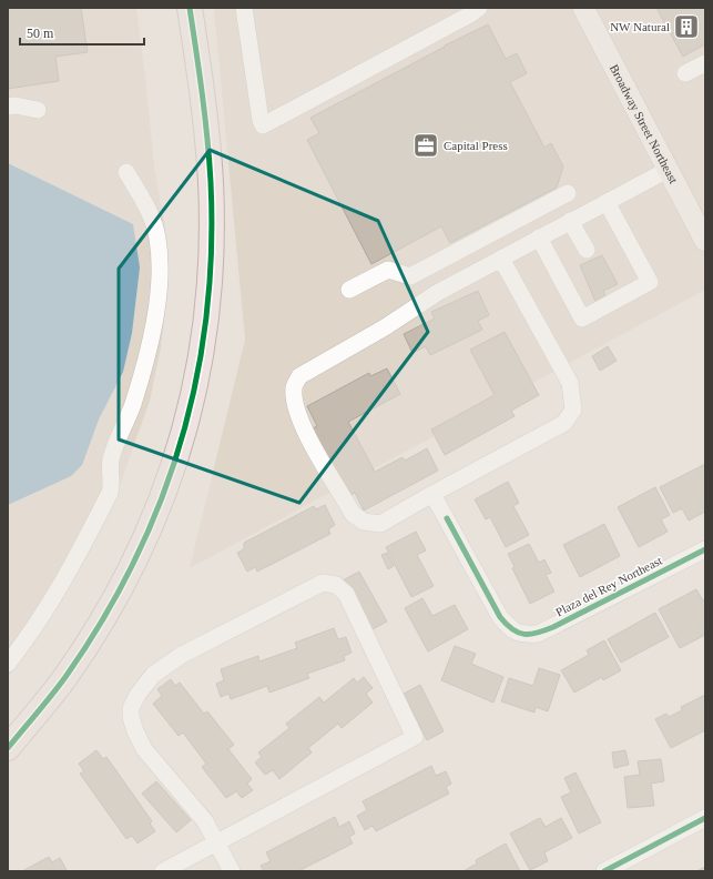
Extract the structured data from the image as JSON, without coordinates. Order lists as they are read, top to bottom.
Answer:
{
  "streets": {
    "main road": ["Broadway Street Northeast"],
    "street": ["Plaza del Rey Northeast"]
  },
  "places": {
    "building": ["NW Natural"],
    "office": ["Capital Press"]
  },
  "scale_bar": "50 m"
}
